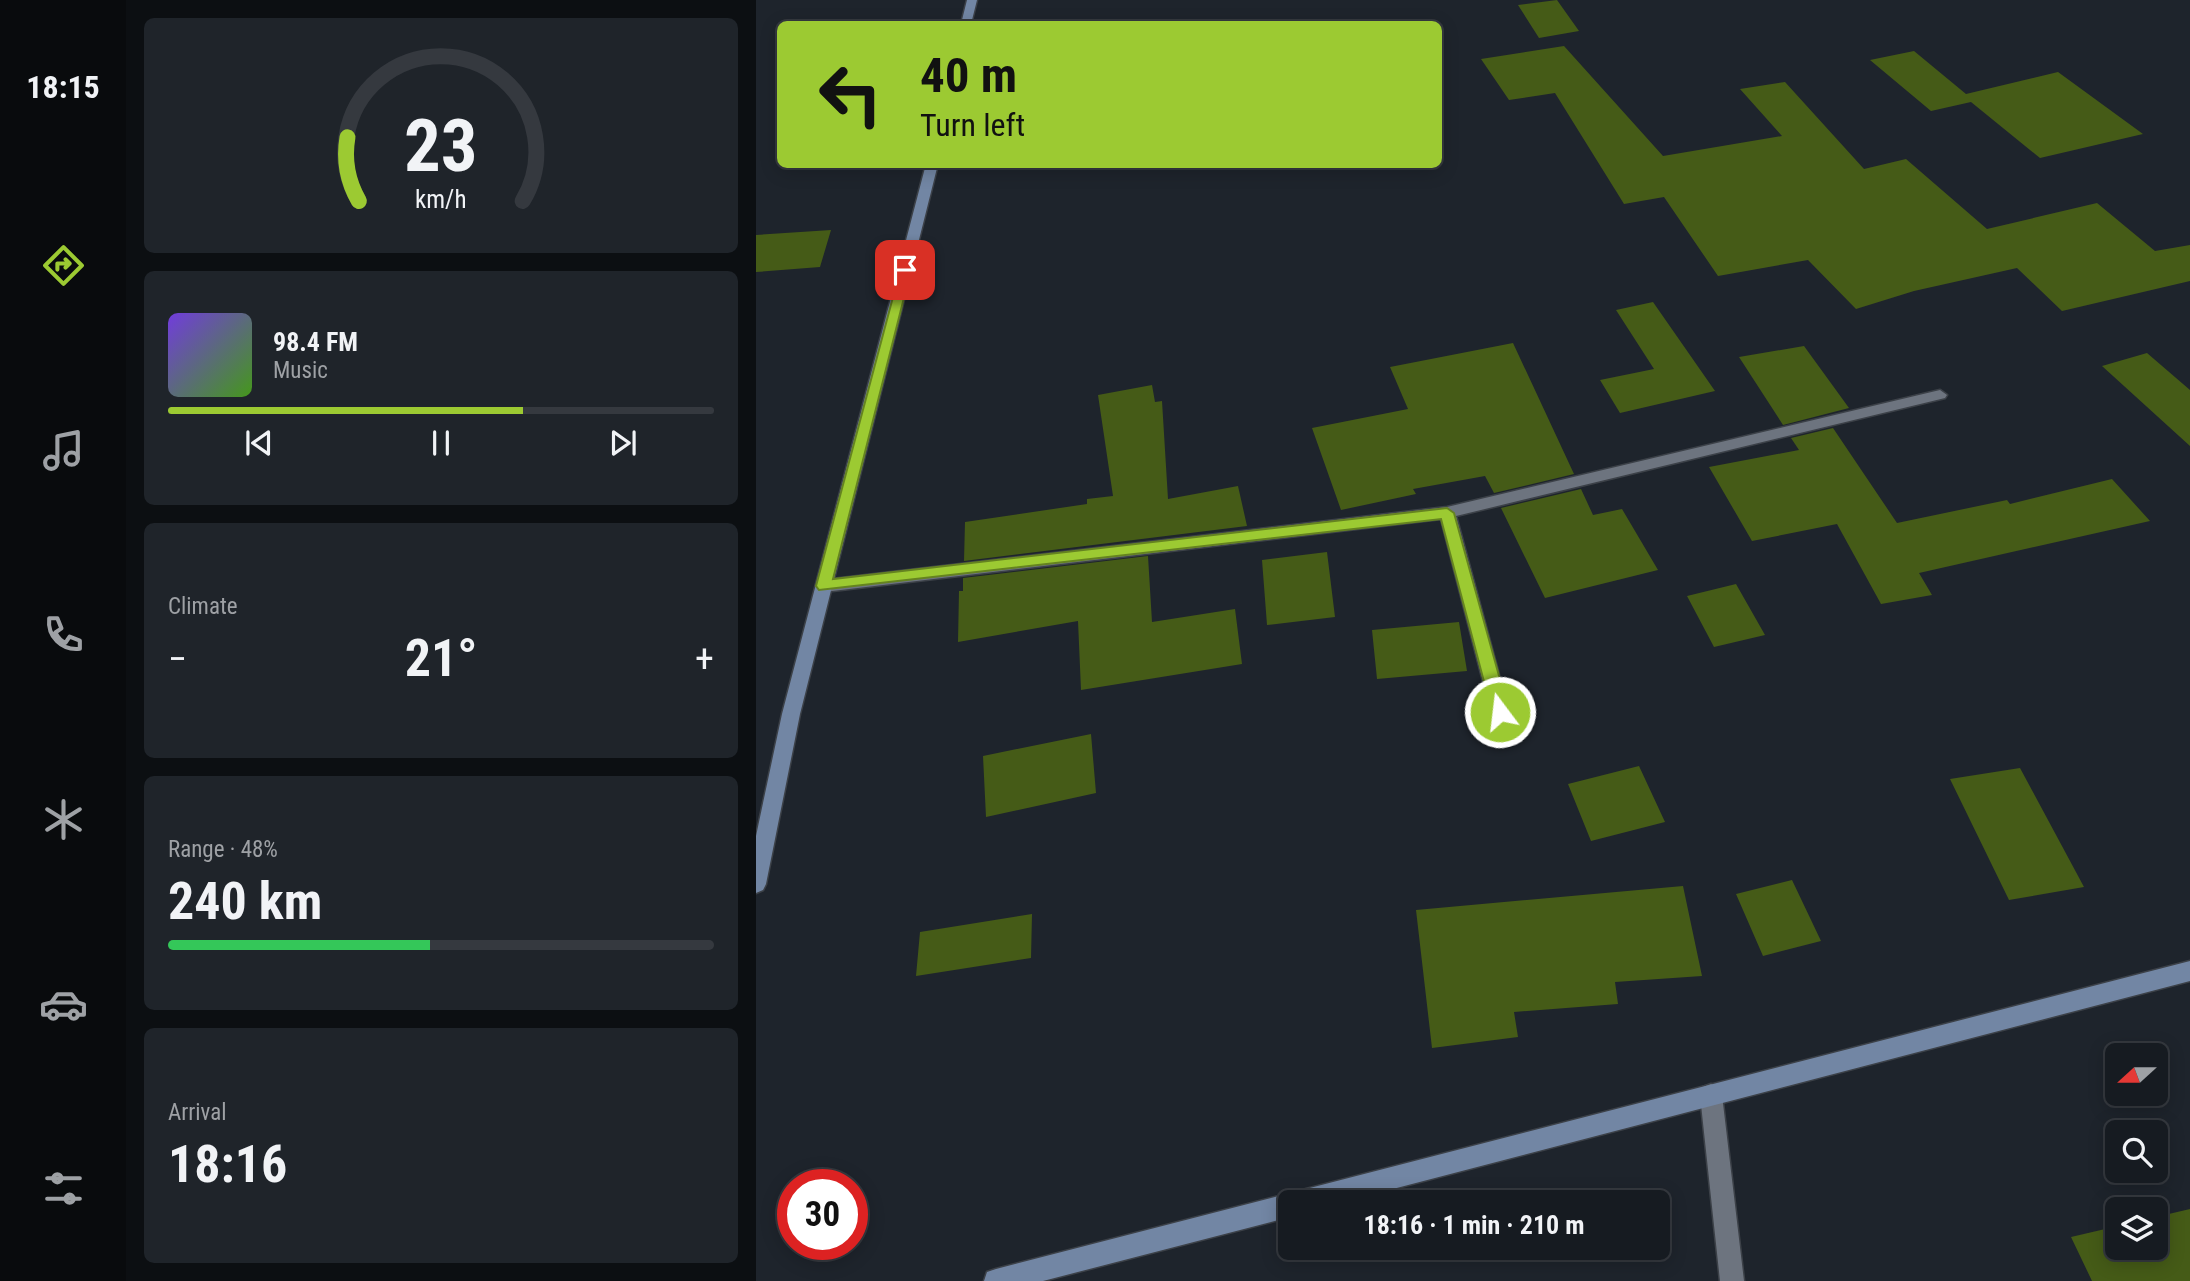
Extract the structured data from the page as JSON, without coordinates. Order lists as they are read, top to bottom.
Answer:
{
  "north": "left",
  "page": {
    "tabs": "18:15",
    "turn": ["40 m", "Turn left"],
    "song": ["98.4 FM", "Music"],
    "tile": [
      "Climate",
      ["Range · 48%", "240 km"],
      ["Arrival", "18:16"]
    ],
    "heat": ["−", "21°", "+"],
    "limit": "30",
    "trip": "18:16 · 1 min · 210 m",
    "gauge": ["23", "km/h"]
  }
}
